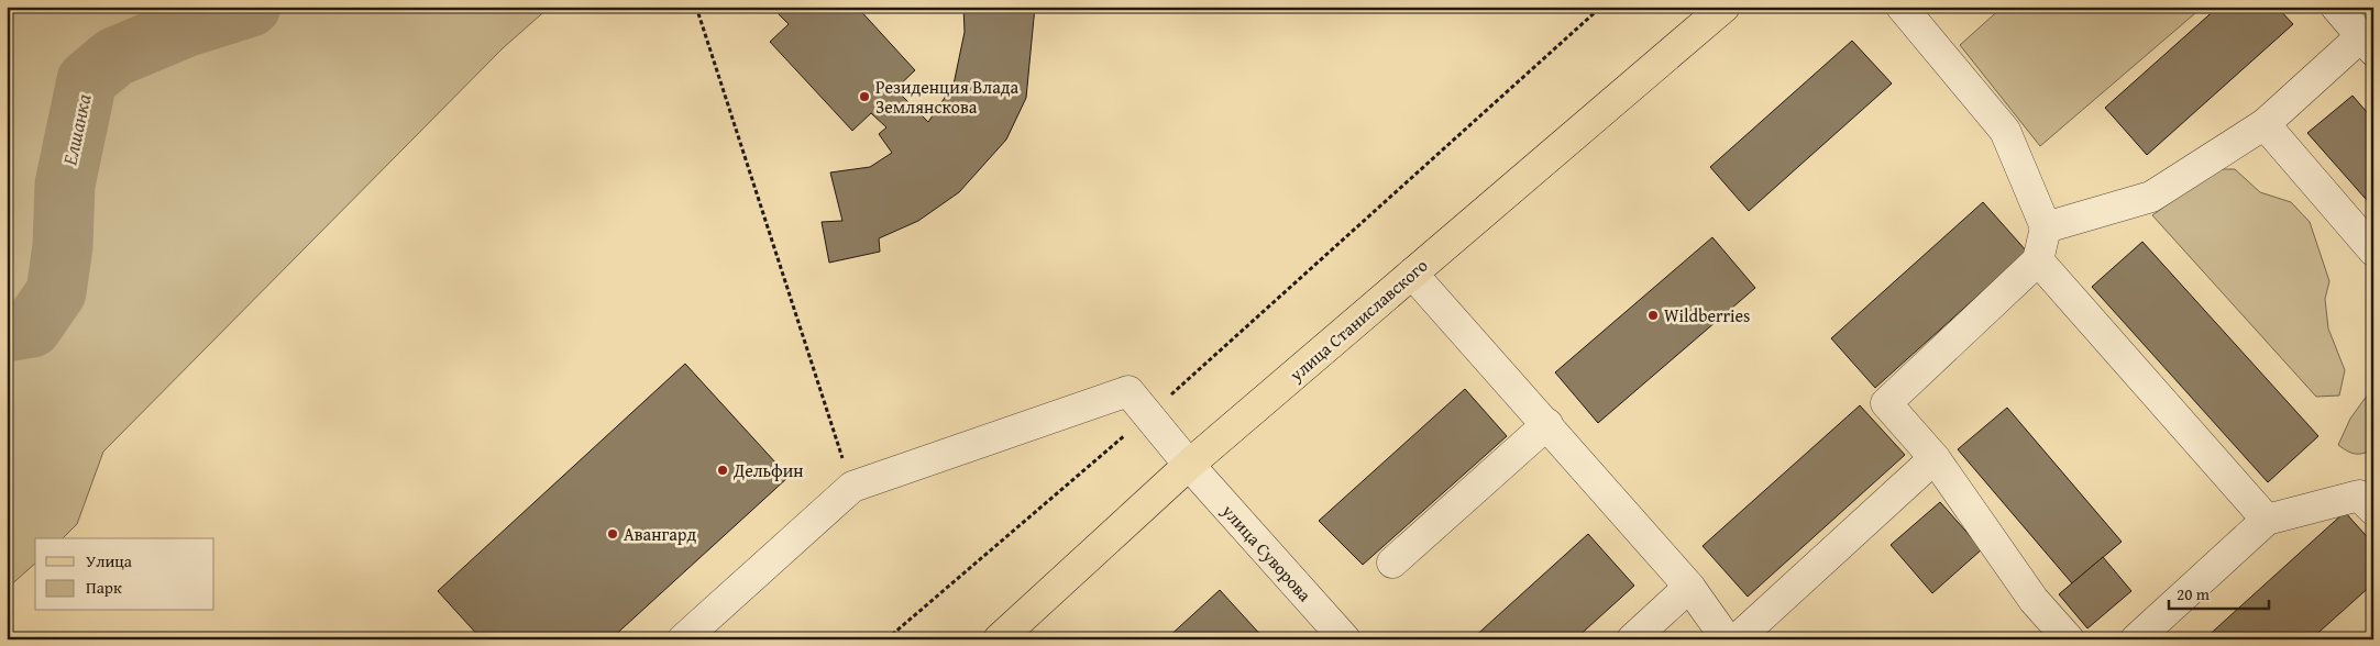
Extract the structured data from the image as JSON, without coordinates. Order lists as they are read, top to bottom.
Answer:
{
  "streets": {
    "main road": ["улица Станиславского"],
    "street": ["улица Суворова"]
  },
  "crossings": [
    ["улица Станиславского", "улица Суворова"]
  ],
  "water": ["Елшанка"],
  "places": [
    "Резиденция Влада Землянскова",
    "Wildberries",
    "Дельфин",
    "Авангард"
  ],
  "legend": ["Улица", "Парк"],
  "scale_bar": "20 m"
}
